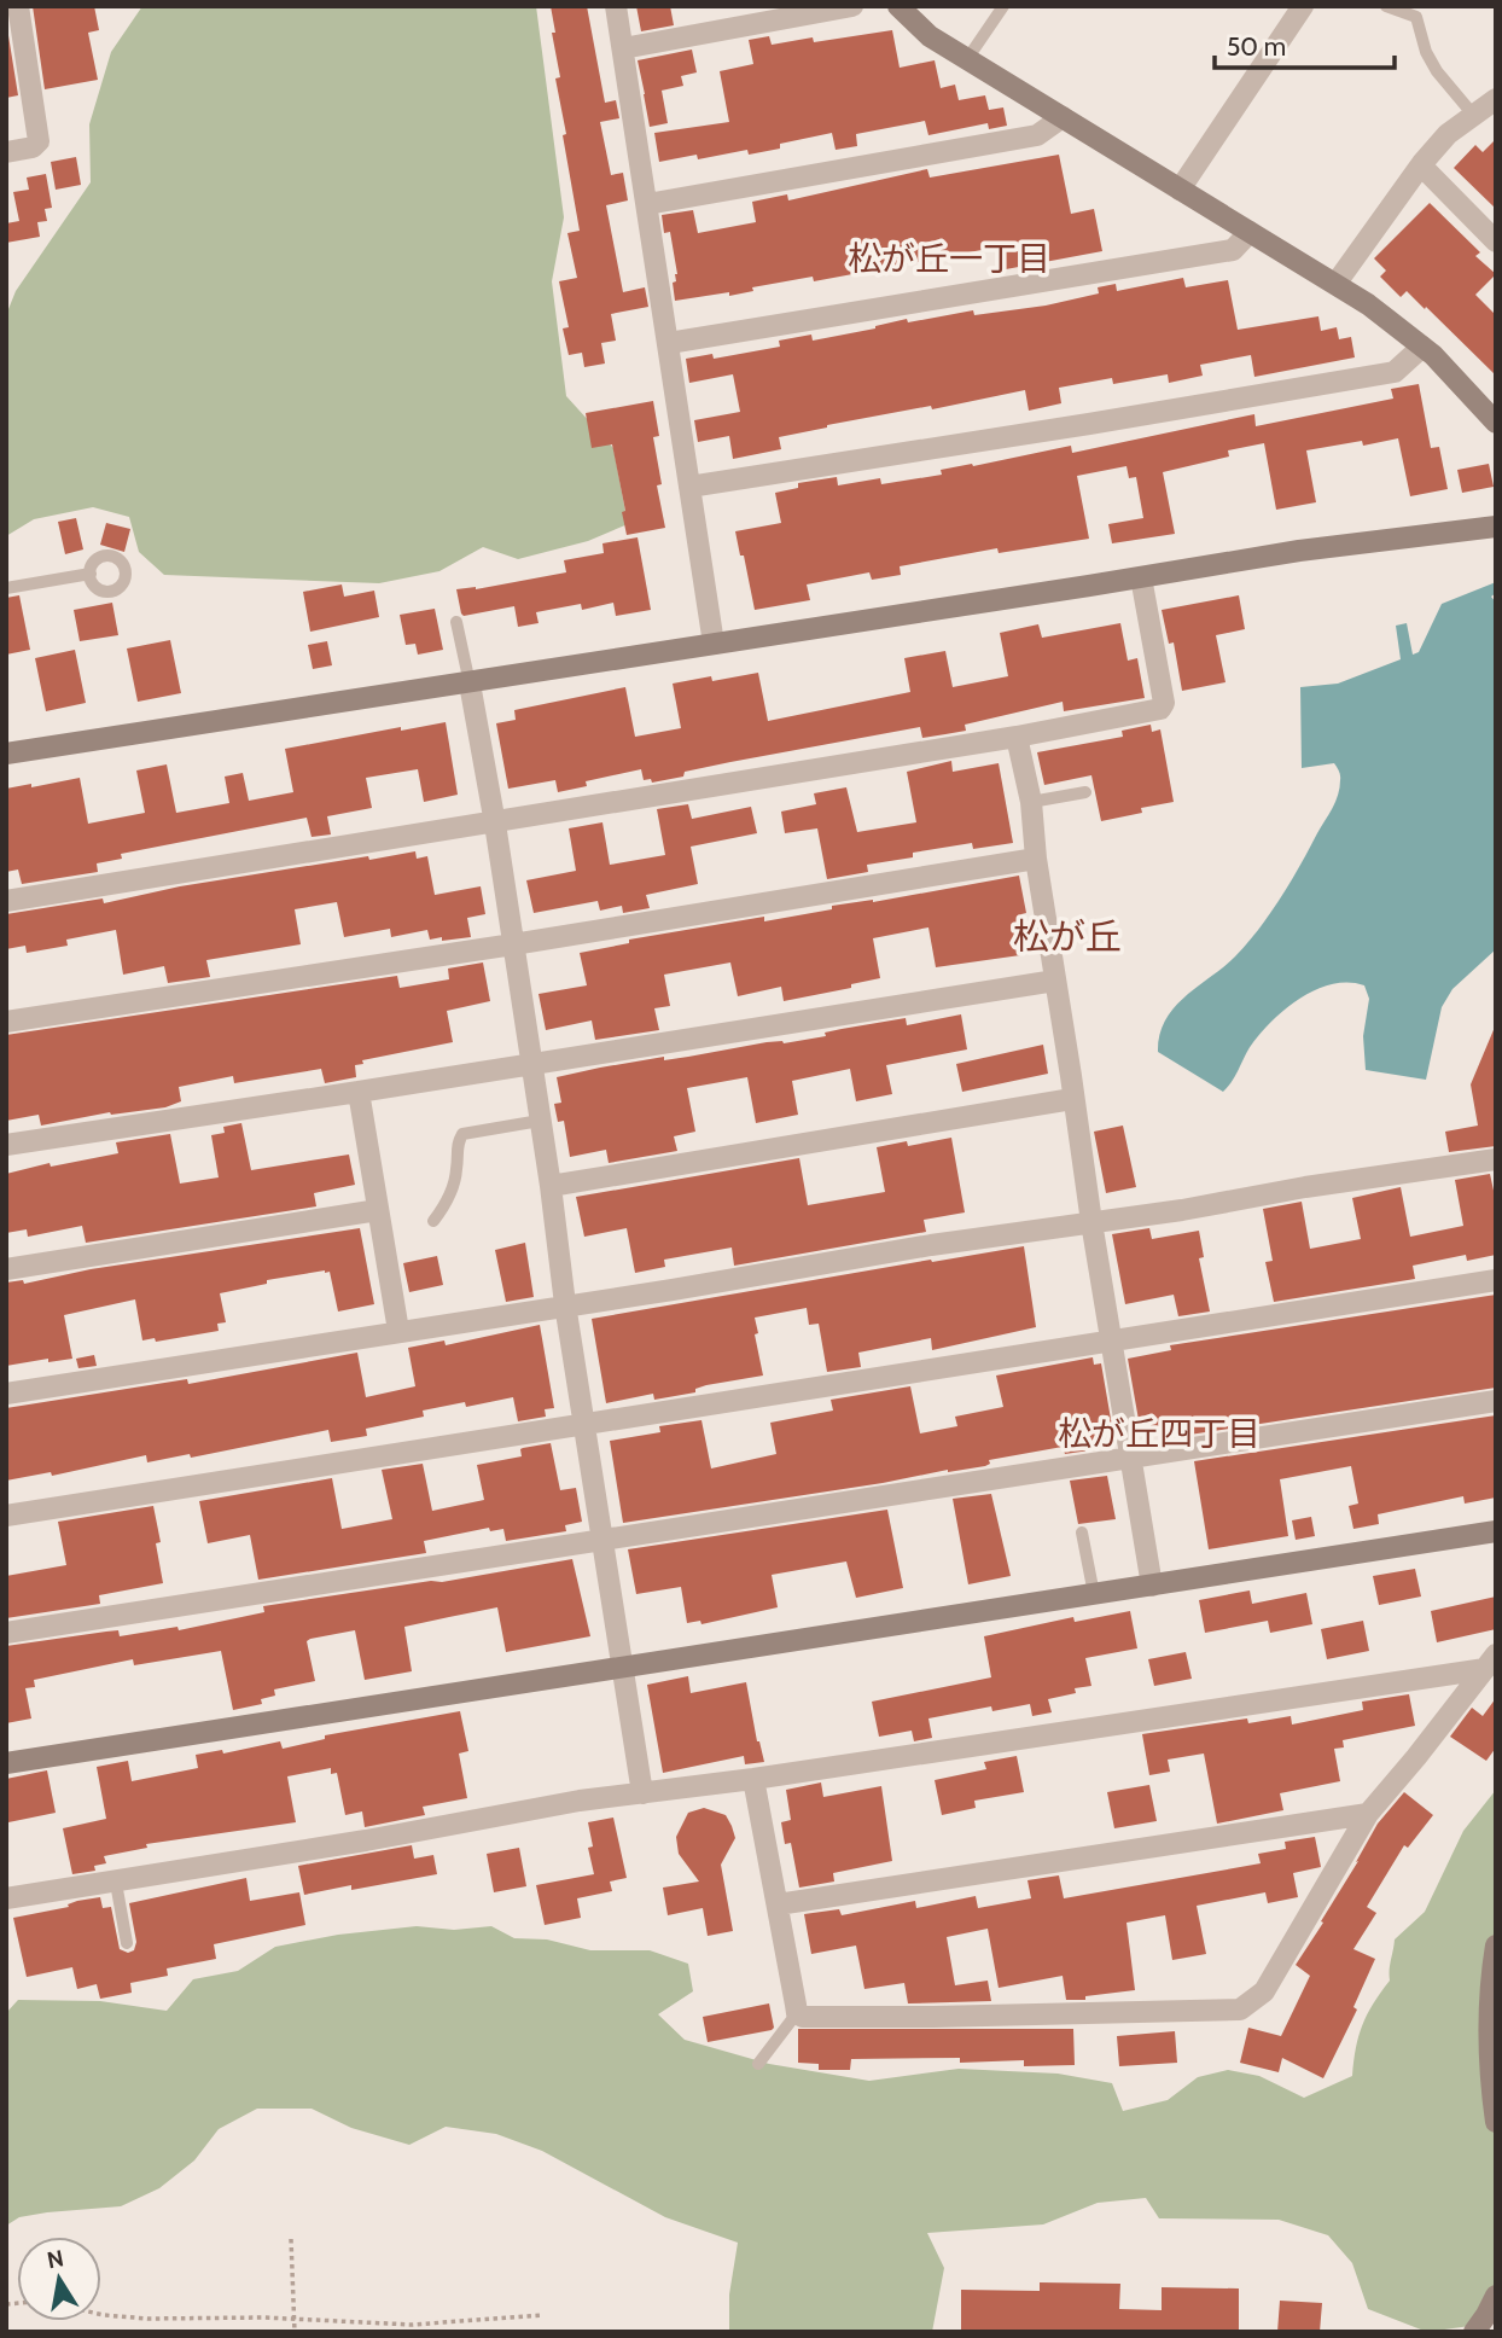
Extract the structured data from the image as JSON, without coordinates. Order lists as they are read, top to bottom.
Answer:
{
  "districts": ["松が丘一丁目", "松が丘", "松が丘四丁目"],
  "scale_bar": "50 m",
  "north": "top"
}
